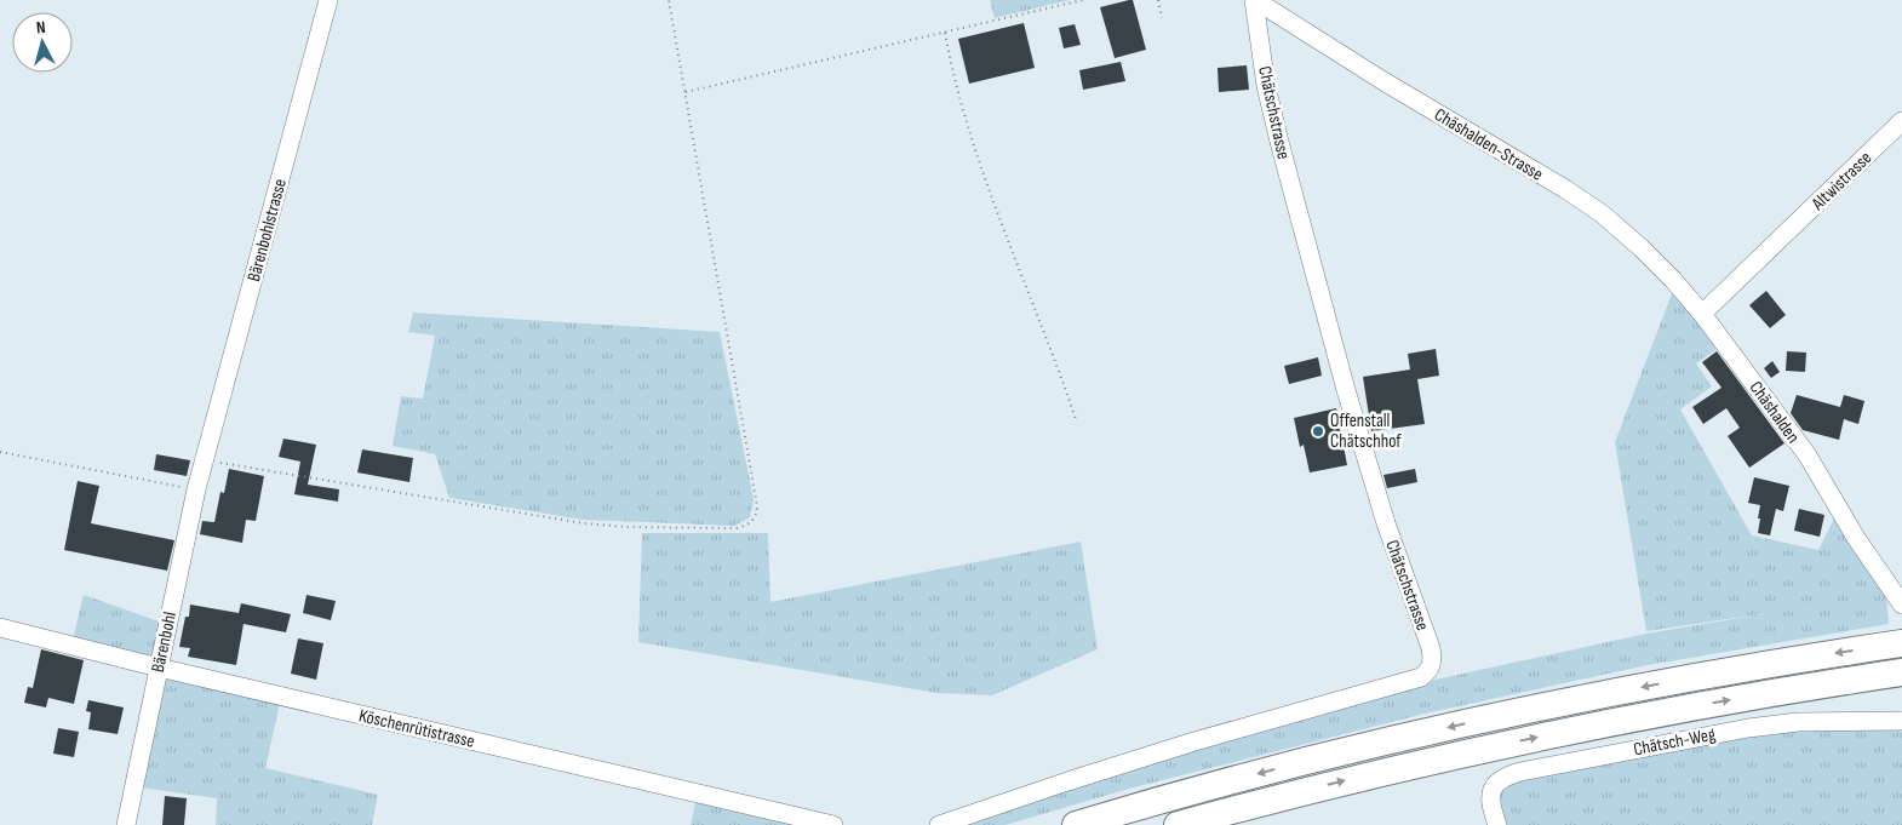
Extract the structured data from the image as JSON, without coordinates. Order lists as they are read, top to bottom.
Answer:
{
  "streets": {
    "street": [
      "Chätschstrasse",
      "Chäshalden-Strasse",
      "Altwistrasse",
      "Bärenbohlstrasse",
      "Chäshalden",
      "Bärenbohl",
      "Köschenrütistrasse",
      "Chätsch-Weg"
    ]
  },
  "crossings": [
    ["Chätschstrasse", "Chäshalden-Strasse"],
    ["Chäshalden-Strasse", "Altwistrasse"],
    ["Chäshalden-Strasse", "Chäshalden"],
    ["Altwistrasse", "Chäshalden"],
    ["Bärenbohlstrasse", "Bärenbohl"],
    ["Bärenbohl", "Köschenrütistrasse"]
  ],
  "places": ["Offenstall Chätschhof"],
  "north": "top"
}
